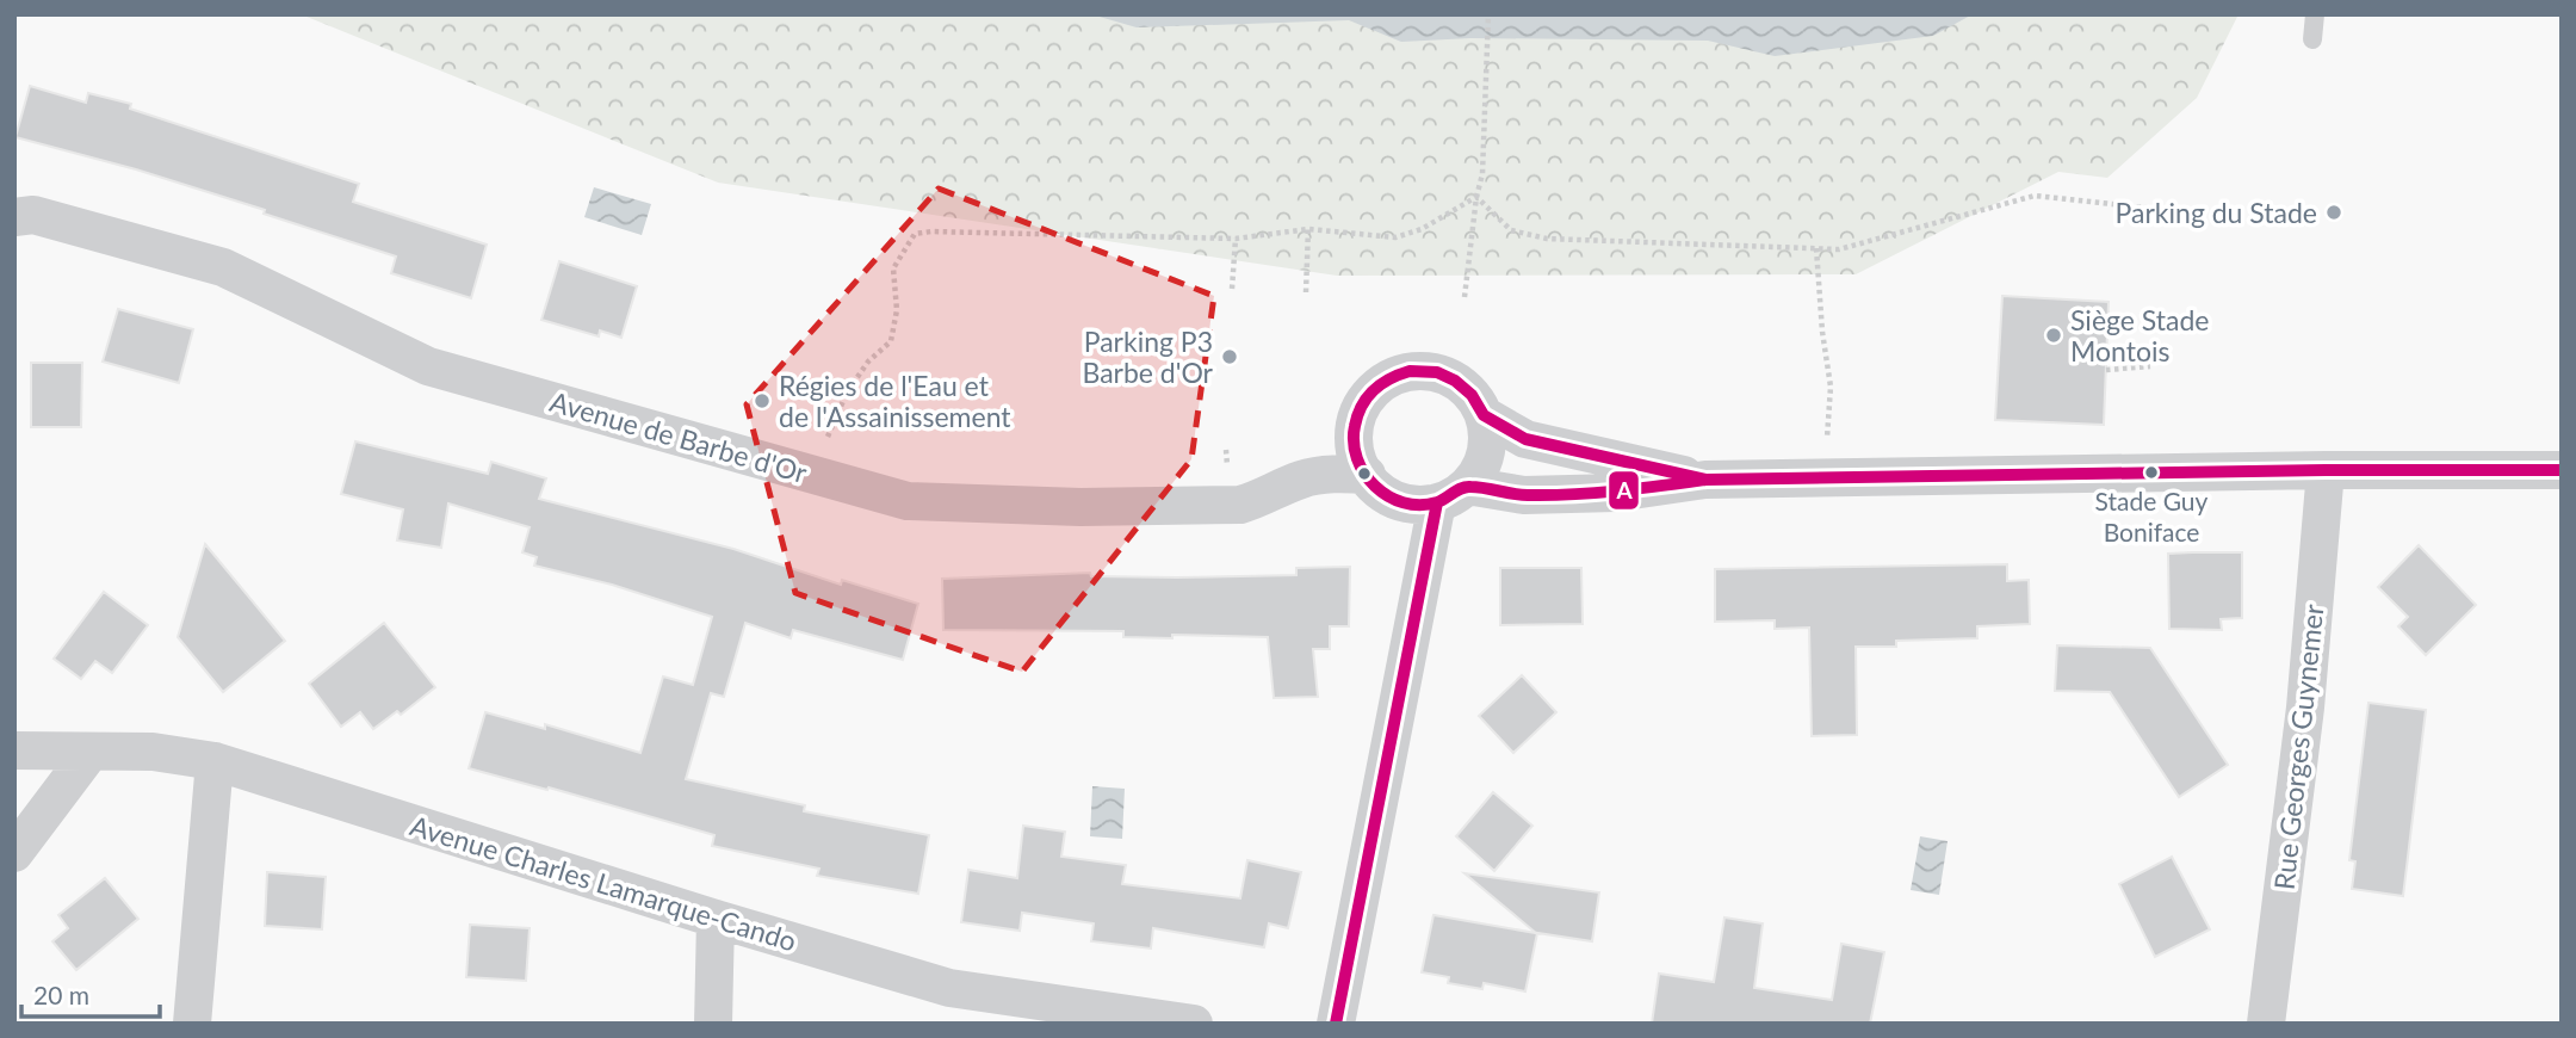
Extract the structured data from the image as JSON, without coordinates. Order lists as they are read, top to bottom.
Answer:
{
  "streets": {
    "street": ["Avenue de Barbe d'Or", "Rue Georges Guynemer", "Avenue Charles Lamarque-Cando"]
  },
  "places": [
    "Parking du Stade",
    "Siège Stade Montois",
    "Parking P3 Barbe d'Or",
    "Régies de l'Eau et de l'Assainissement",
    "Stade Guy Boniface"
  ],
  "lines": ["transit line A"],
  "scale_bar": "20 m"
}
